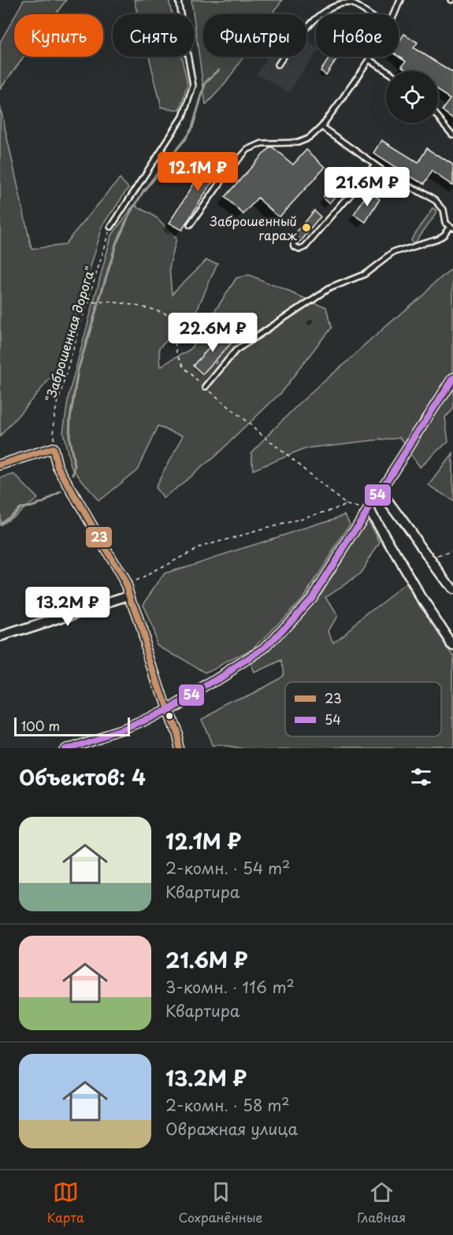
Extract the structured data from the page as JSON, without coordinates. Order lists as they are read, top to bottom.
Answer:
{
  "streets": {
    "path": ["\"Заброшенная дорога\""]
  },
  "places": ["Заброшенный гараж"],
  "lines": ["transit line 54", "transit line 23"],
  "legend": ["23", "54"],
  "scale_bar": "100 m",
  "page": {
    "chip": [
      "Купить",
      "Снять",
      "Фильтры",
      "Новое"
    ],
    "price": [
      "12.1M ₽",
      "21.6M ₽",
      "22.6M ₽",
      "13.2M ₽"
    ],
    "scale": "100 m",
    "heading": "Объектов: 4",
    "list": [
      {
        "name": "12.1M ₽",
        "note": "2-комн. · 54 m² · Квартира"
      },
      {
        "name": "21.6M ₽",
        "note": "3-комн. · 116 m² · Квартира"
      },
      {
        "name": "13.2M ₽",
        "note": "2-комн. · 58 m² · Овражная улица"
      }
    ],
    "tabs": ["Карта", "Сохранённые", "Главная"]
  }
}
